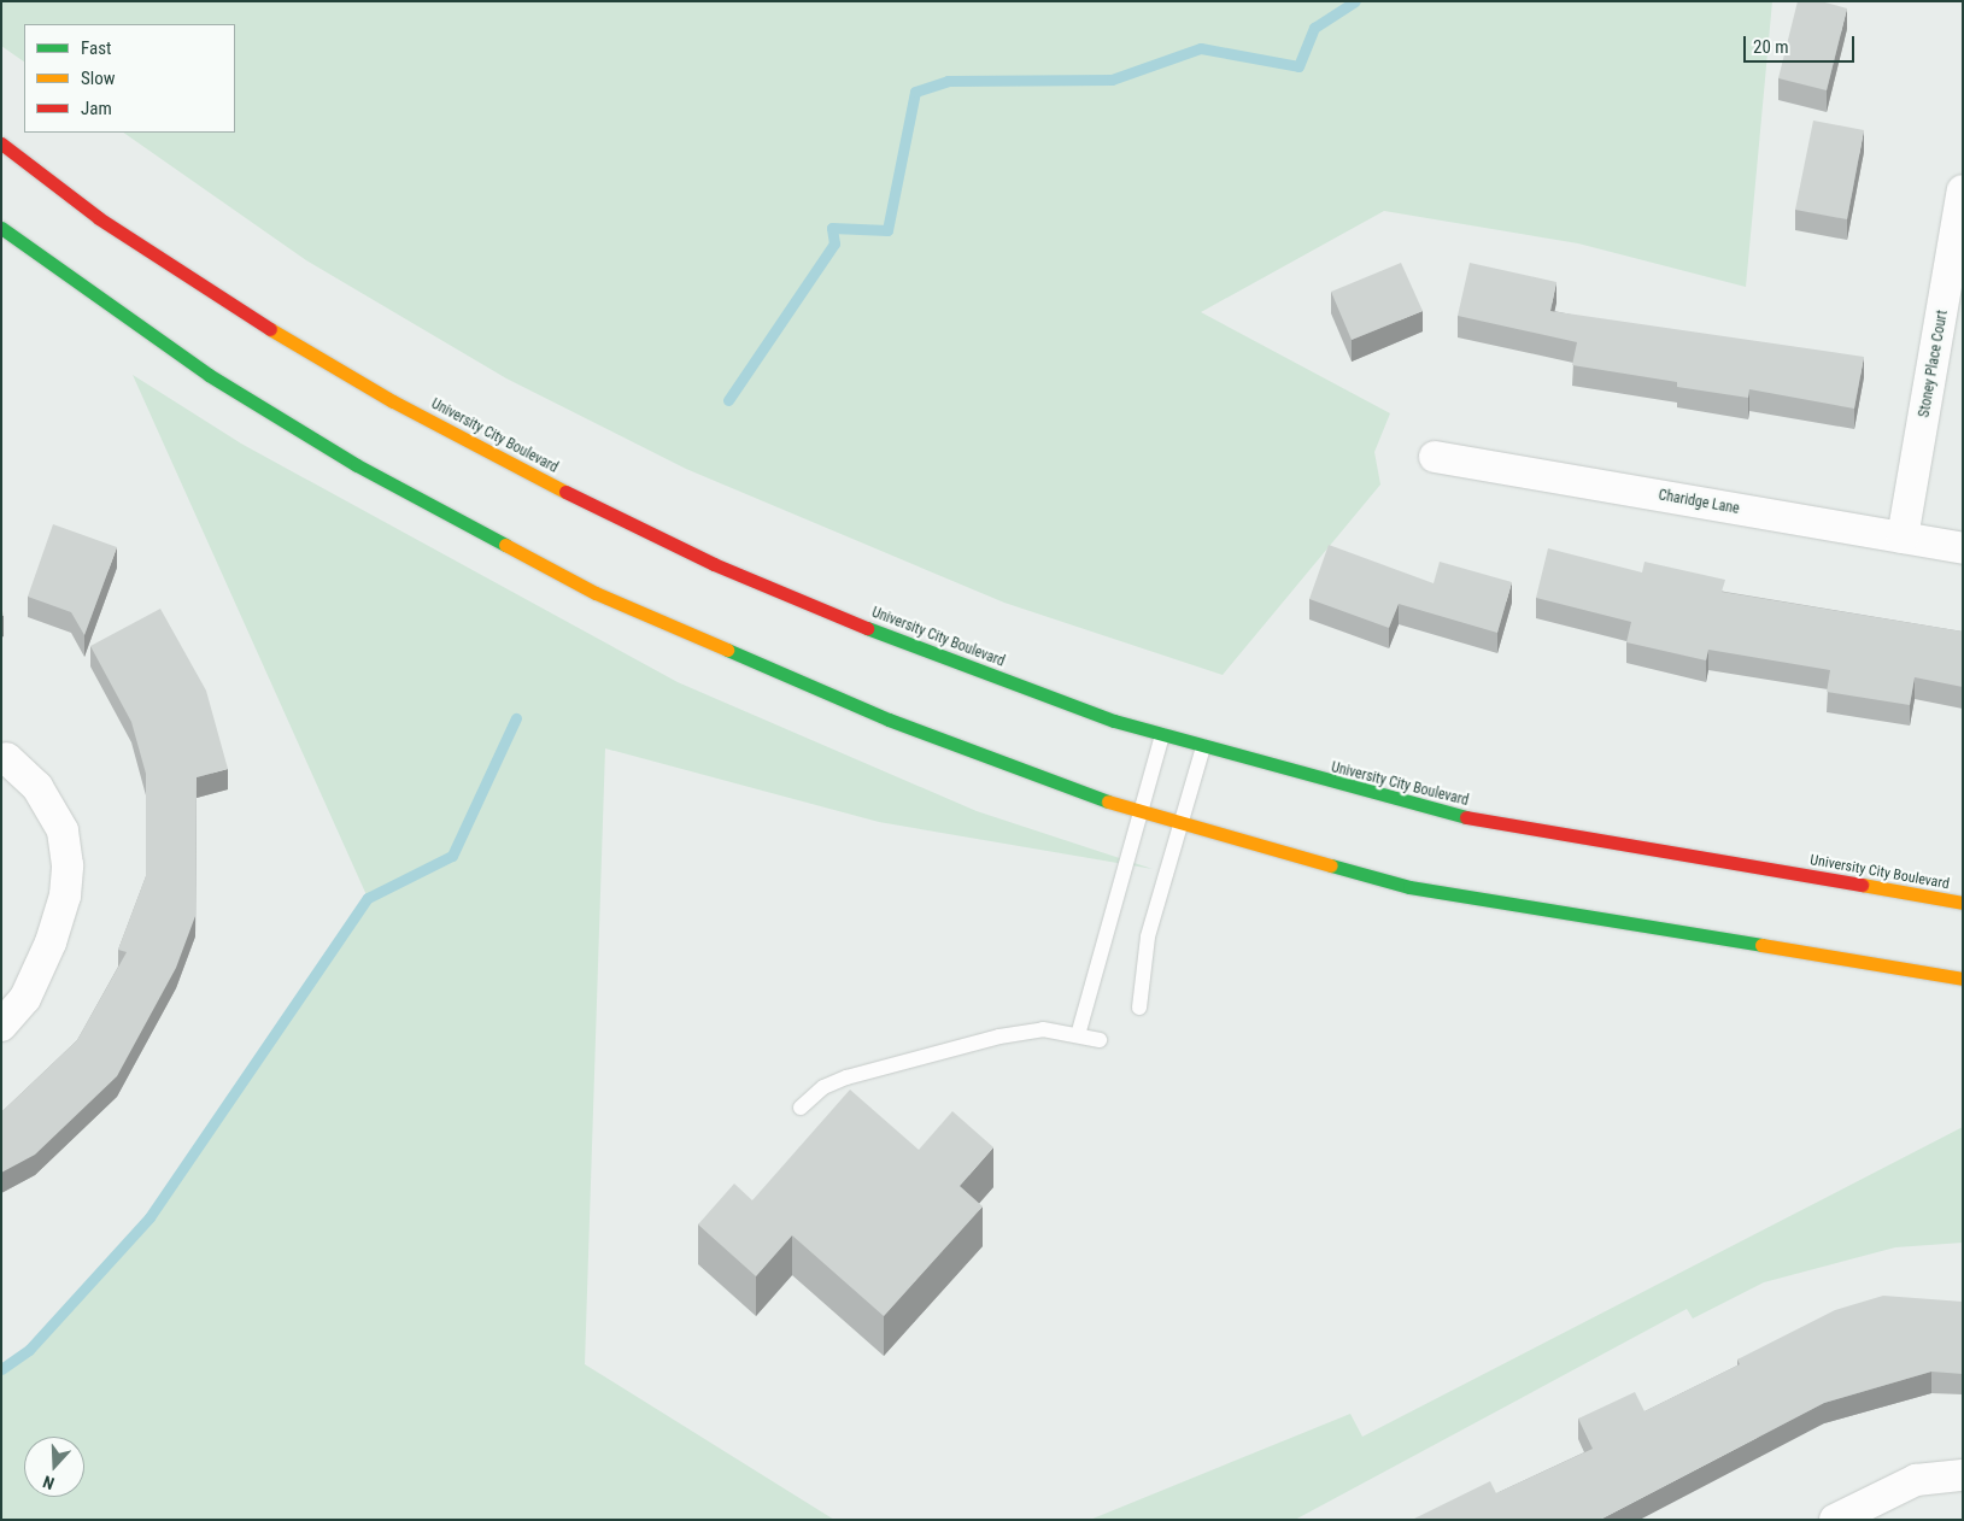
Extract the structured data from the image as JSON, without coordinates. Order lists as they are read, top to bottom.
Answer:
{
  "streets": {
    "main road": ["University City Boulevard"],
    "street": ["Stoney Place Court", "Charidge Lane"]
  },
  "crossings": [
    ["Stoney Place Court", "Charidge Lane"]
  ],
  "legend": ["Fast", "Slow", "Jam"],
  "scale_bar": "20 m",
  "north": "bottom"
}
